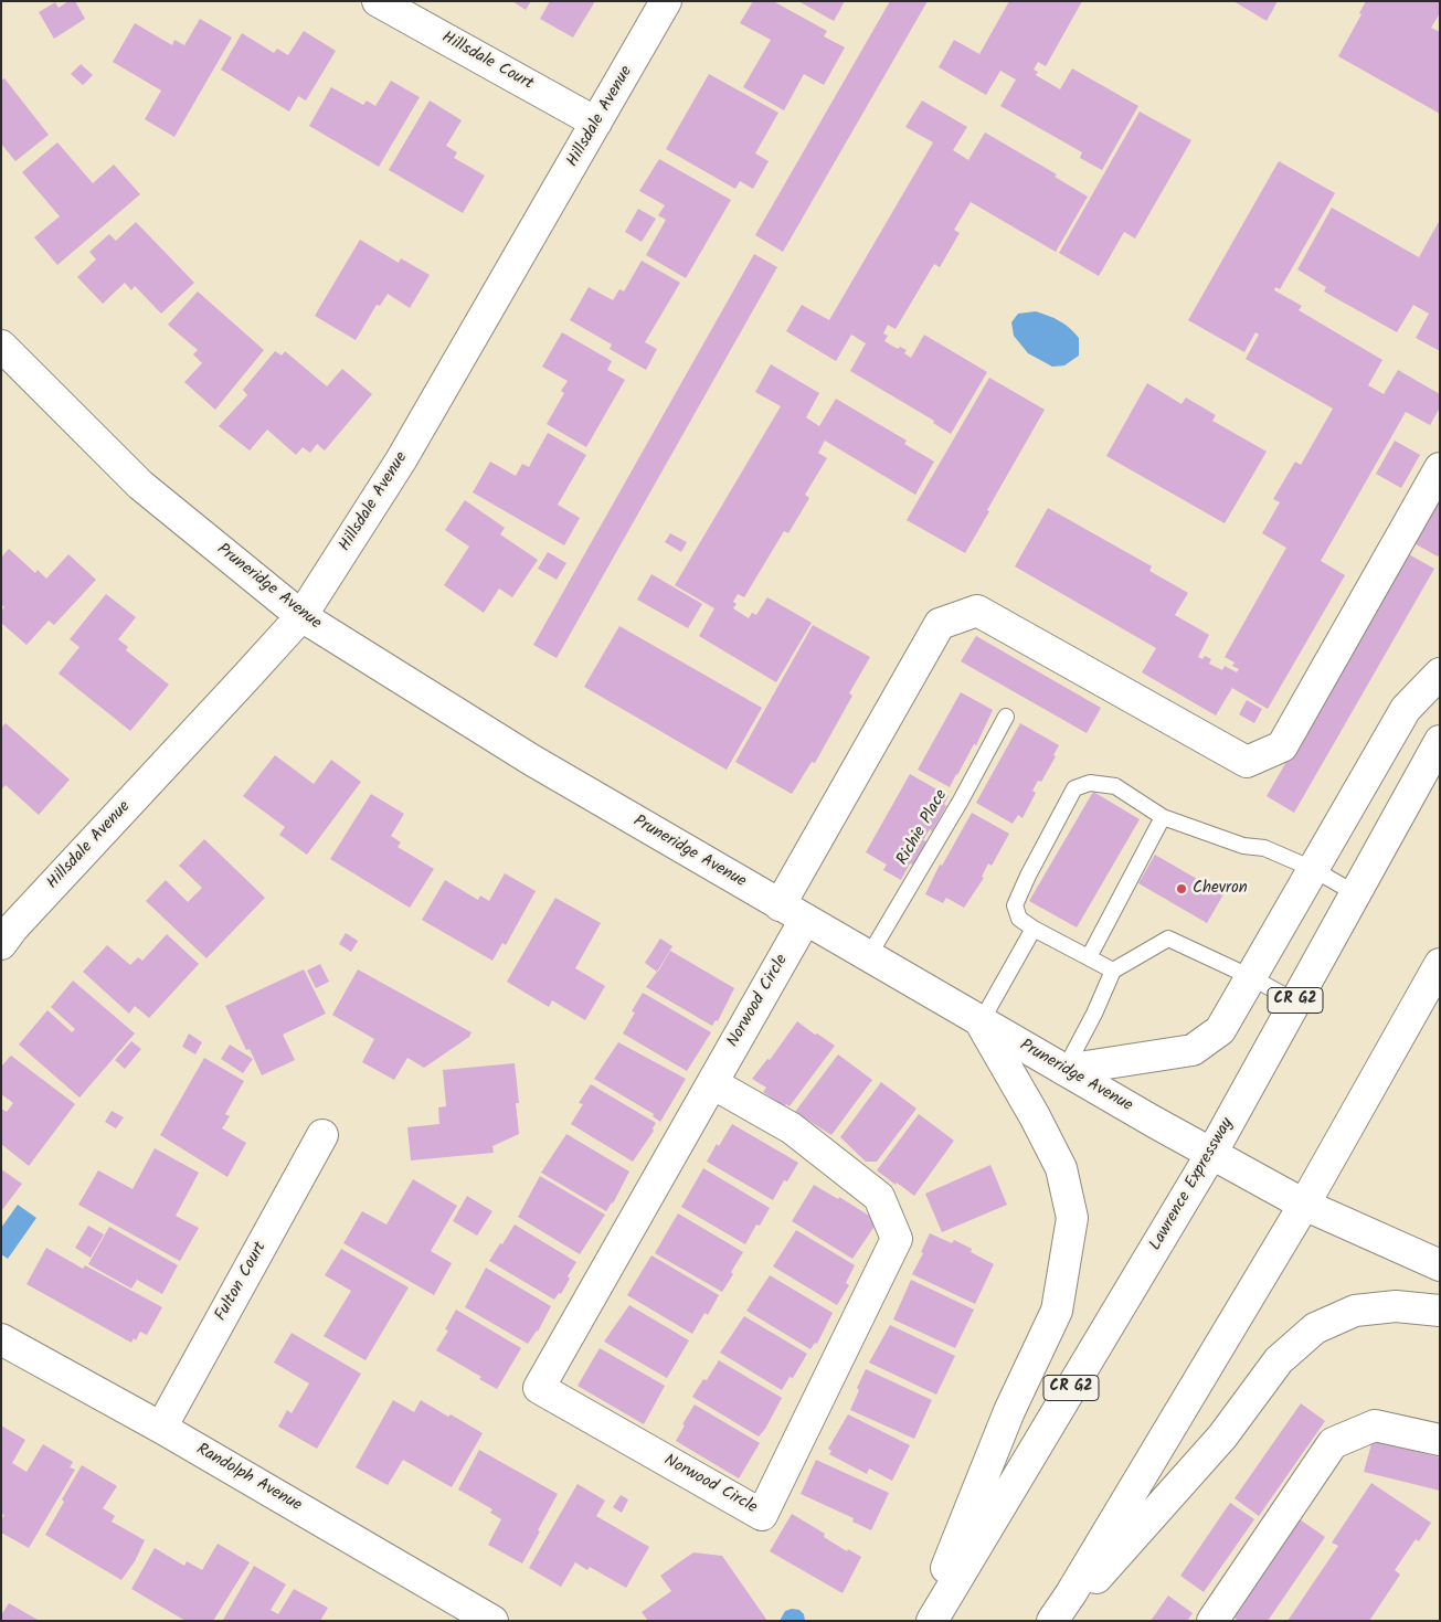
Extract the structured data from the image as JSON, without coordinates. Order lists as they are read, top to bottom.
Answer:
{
  "streets": {
    "main road": [
      "Hillsdale Court",
      "Hillsdale Avenue",
      "Pruneridge Avenue",
      "CR G2",
      "Norwood Circle",
      "Lawrence Expressway",
      "Fulton Court",
      "Randolph Avenue"
    ],
    "lane": ["Richie Place"]
  },
  "crossings": [
    ["Hillsdale Court", "Hillsdale Avenue"],
    ["Hillsdale Avenue", "Pruneridge Avenue"],
    ["Pruneridge Avenue", "Richie Place"],
    ["Pruneridge Avenue", "Norwood Circle"],
    ["Pruneridge Avenue", "Lawrence Expressway"],
    ["Fulton Court", "Randolph Avenue"]
  ],
  "places": ["Chevron"]
}
